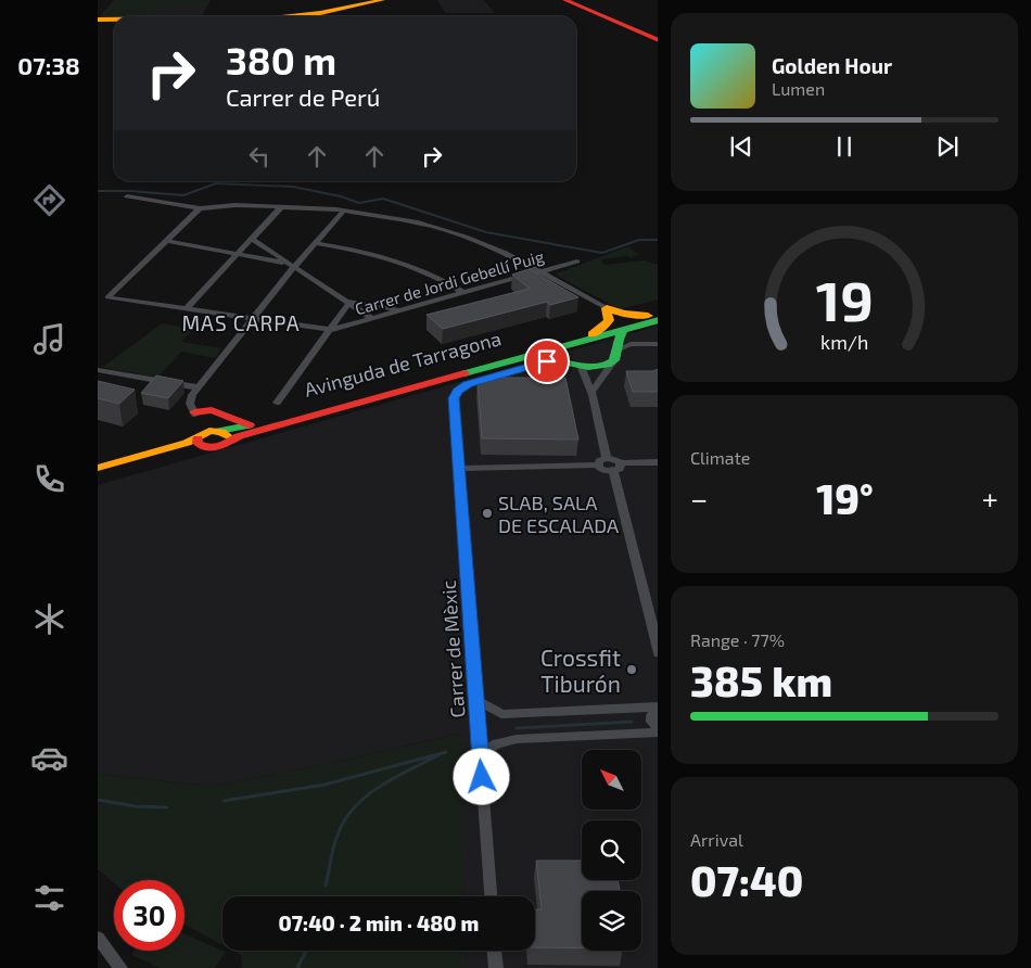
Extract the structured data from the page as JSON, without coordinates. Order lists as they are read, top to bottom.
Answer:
{
  "streets": {
    "main road": ["Avinguda de Tarragona"],
    "street": ["Carrer de Jordi Gebellí Puig", "Carrer de Mèxic"]
  },
  "districts": ["MAS CARPA"],
  "places": ["SLAB, SALA DE ESCALADA", "Crossfit Tiburón"],
  "north": "top left",
  "page": {
    "tabs": "07:38",
    "turn": ["380 m", "Carrer de Perú"],
    "song": ["Golden Hour", "Lumen"],
    "tile": [
      "Climate",
      ["Range · 77%", "385 km"],
      ["Arrival", "07:40"]
    ],
    "heat": ["−", "19°", "+"],
    "limit": "30",
    "trip": "07:40 · 2 min · 480 m",
    "gauge": ["19", "km/h"]
  }
}
